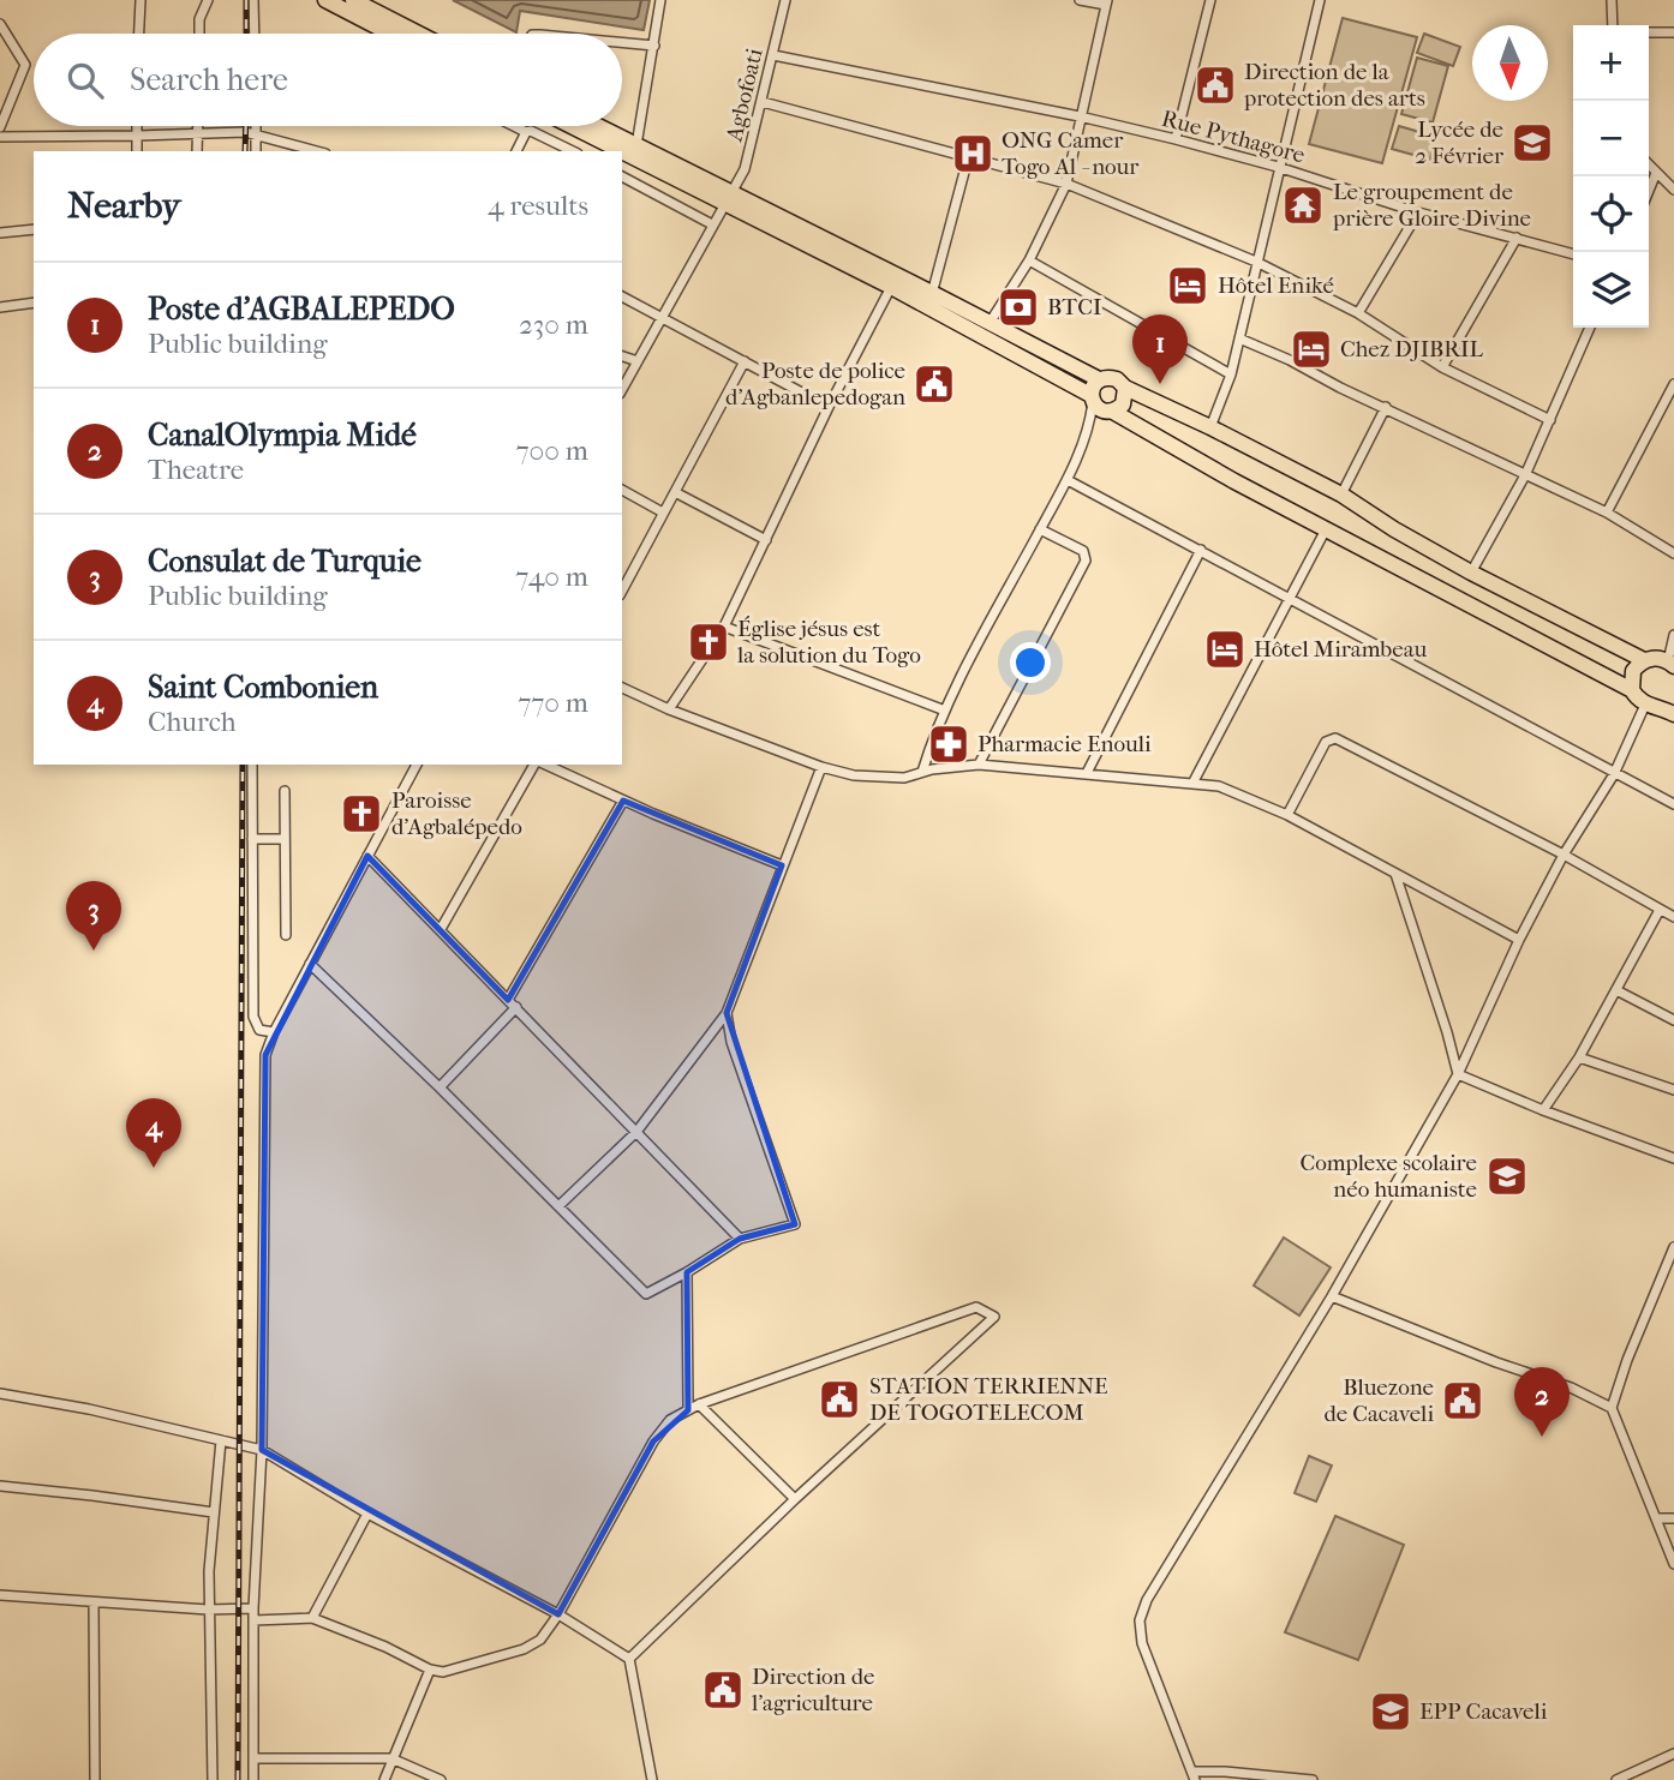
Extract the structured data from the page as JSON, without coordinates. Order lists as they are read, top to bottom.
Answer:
{
  "streets": {
    "street": ["Agbofoati", "Rue Pythagore"]
  },
  "crossings": [
    ["Agbofoati", "Rue Pythagore"]
  ],
  "places": {
    "public building": [
      "Direction de la protection des arts",
      "Poste de police d'Agbanlepedogan",
      "STATION TERRIENNE DE TOGOTELECOM",
      "Bluezone de Cacaveli",
      "Direction de l'agriculture"
    ],
    "school or university": ["Lycée de 2 Février", "Complexe scolaire néo humaniste", "EPP Cacaveli"],
    "hospital": ["ONG Camer Togo Al - nour"],
    "temple": ["Le groupement de prière Gloire Divine"],
    "hotel": ["Hôtel Eniké", "Chez DJIBRIL", "Hôtel Mirambeau"],
    "bank": ["BTCI"],
    "church": ["Église jésus est la solution du Togo", "Paroisse d'Agbalépedo"],
    "pharmacy": ["Pharmacie Enouli"]
  },
  "north": "bottom",
  "page": {
    "map_buttons": ["+", "−"],
    "search": "Search here",
    "heading": ["Nearby", "4 results"],
    "list": [
      {
        "mark": "1",
        "name": "Poste d'AGBALEPEDO",
        "note": "Public building",
        "value": "230 m"
      },
      {
        "mark": "2",
        "name": "CanalOlympia Midé",
        "note": "Theatre",
        "value": "700 m"
      },
      {
        "mark": "3",
        "name": "Consulat de Turquie",
        "note": "Public building",
        "value": "740 m"
      },
      {
        "mark": "4",
        "name": "Saint Combonien",
        "note": "Church",
        "value": "770 m"
      }
    ],
    "pins": [
      "1",
      "3",
      "4",
      "2"
    ]
  }
}
